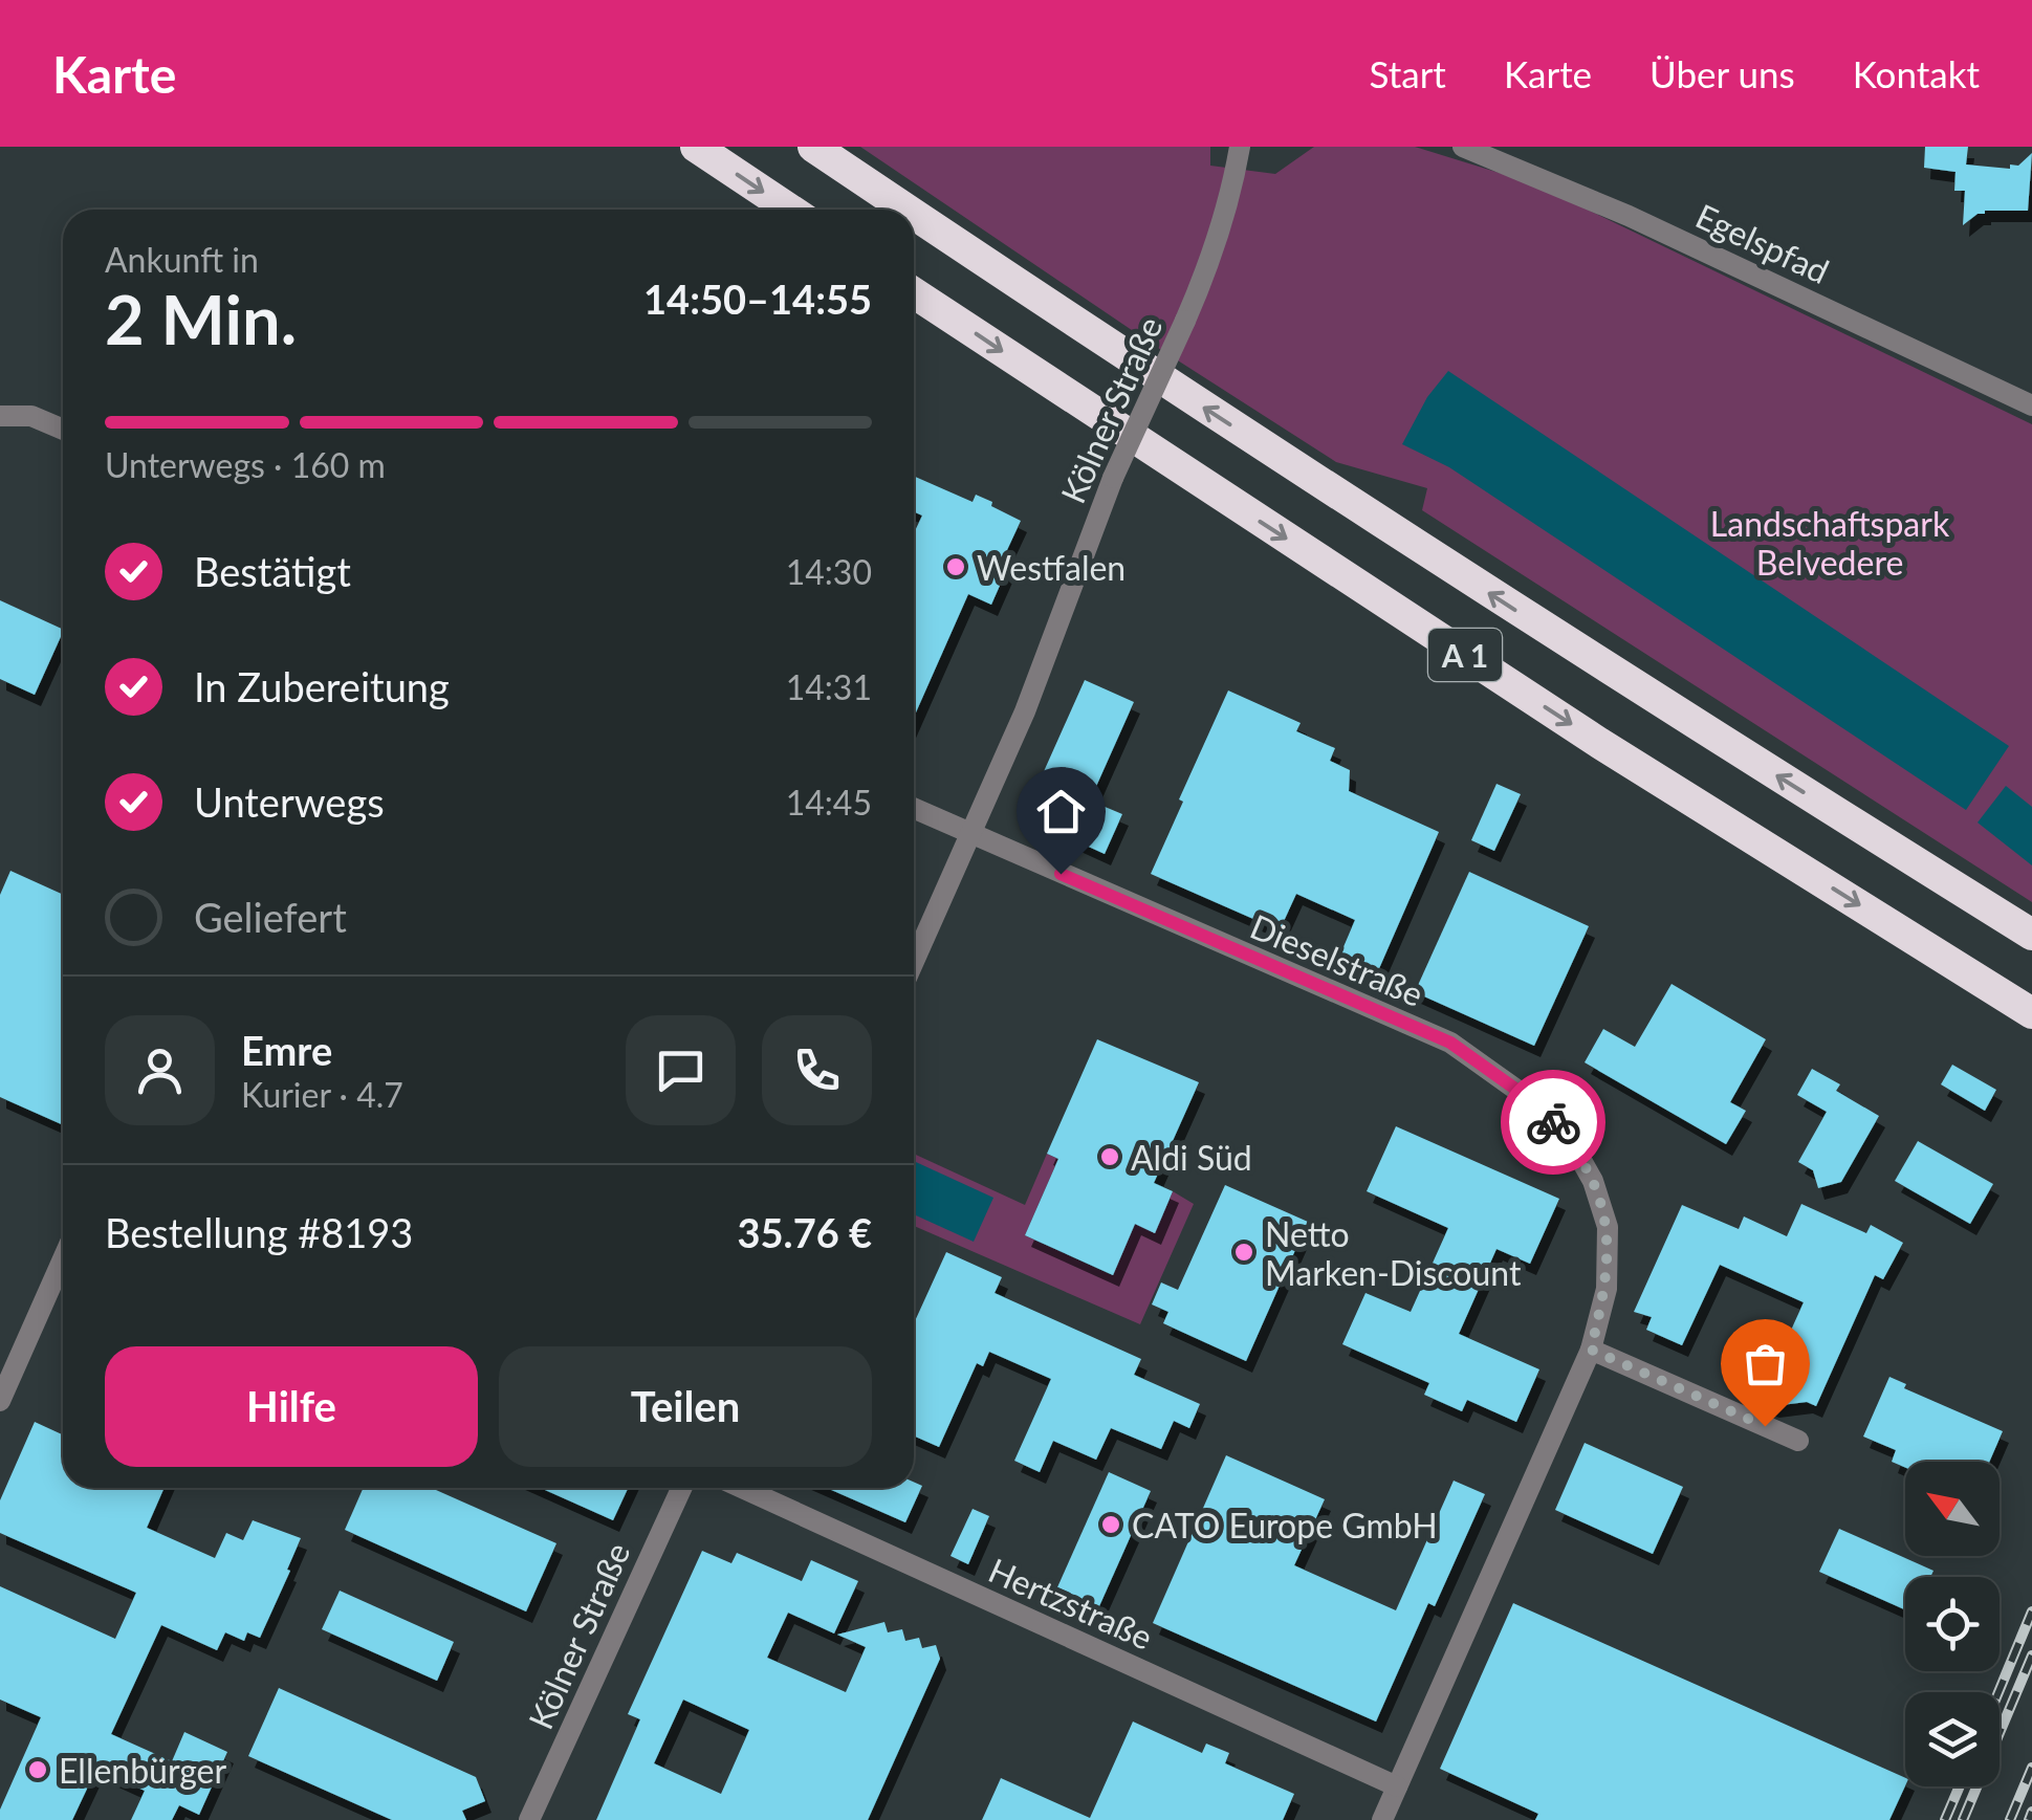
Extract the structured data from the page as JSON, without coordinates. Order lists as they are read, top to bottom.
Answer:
{
  "streets": {
    "highway": ["A 1"],
    "street": [
      "Egelspfad",
      "Kölner Straße",
      "Dieselstraße",
      "Hertzstraße"
    ]
  },
  "crossings": [
    ["Kölner Straße", "Dieselstraße"],
    ["Dieselstraße", "Hertzstraße"]
  ],
  "parks": ["Landschaftspark Belvedere"],
  "places": [
    "Westfalen",
    "Aldi Süd",
    "Netto Marken-Discount",
    "CATO Europe GmbH",
    "Ellenbürger"
  ],
  "north": "top left",
  "page": {
    "header": "Karte",
    "nav": [
      "Start",
      "Karte",
      "Über uns",
      "Kontakt"
    ],
    "heading": ["2 Min.", "Ankunft in", "14:50–14:55"],
    "panel": [
      "Emre",
      "Kurier · 4.7",
      "Bestellung #8193",
      "35.76 €"
    ],
    "bar": "Unterwegs · 160 m",
    "list": [
      ["Bestätigt", "14:30"],
      ["In Zubereitung", "14:31"],
      ["Unterwegs", "14:45"],
      "Geliefert"
    ],
    "buttons": ["Hilfe", "Teilen"]
  }
}
